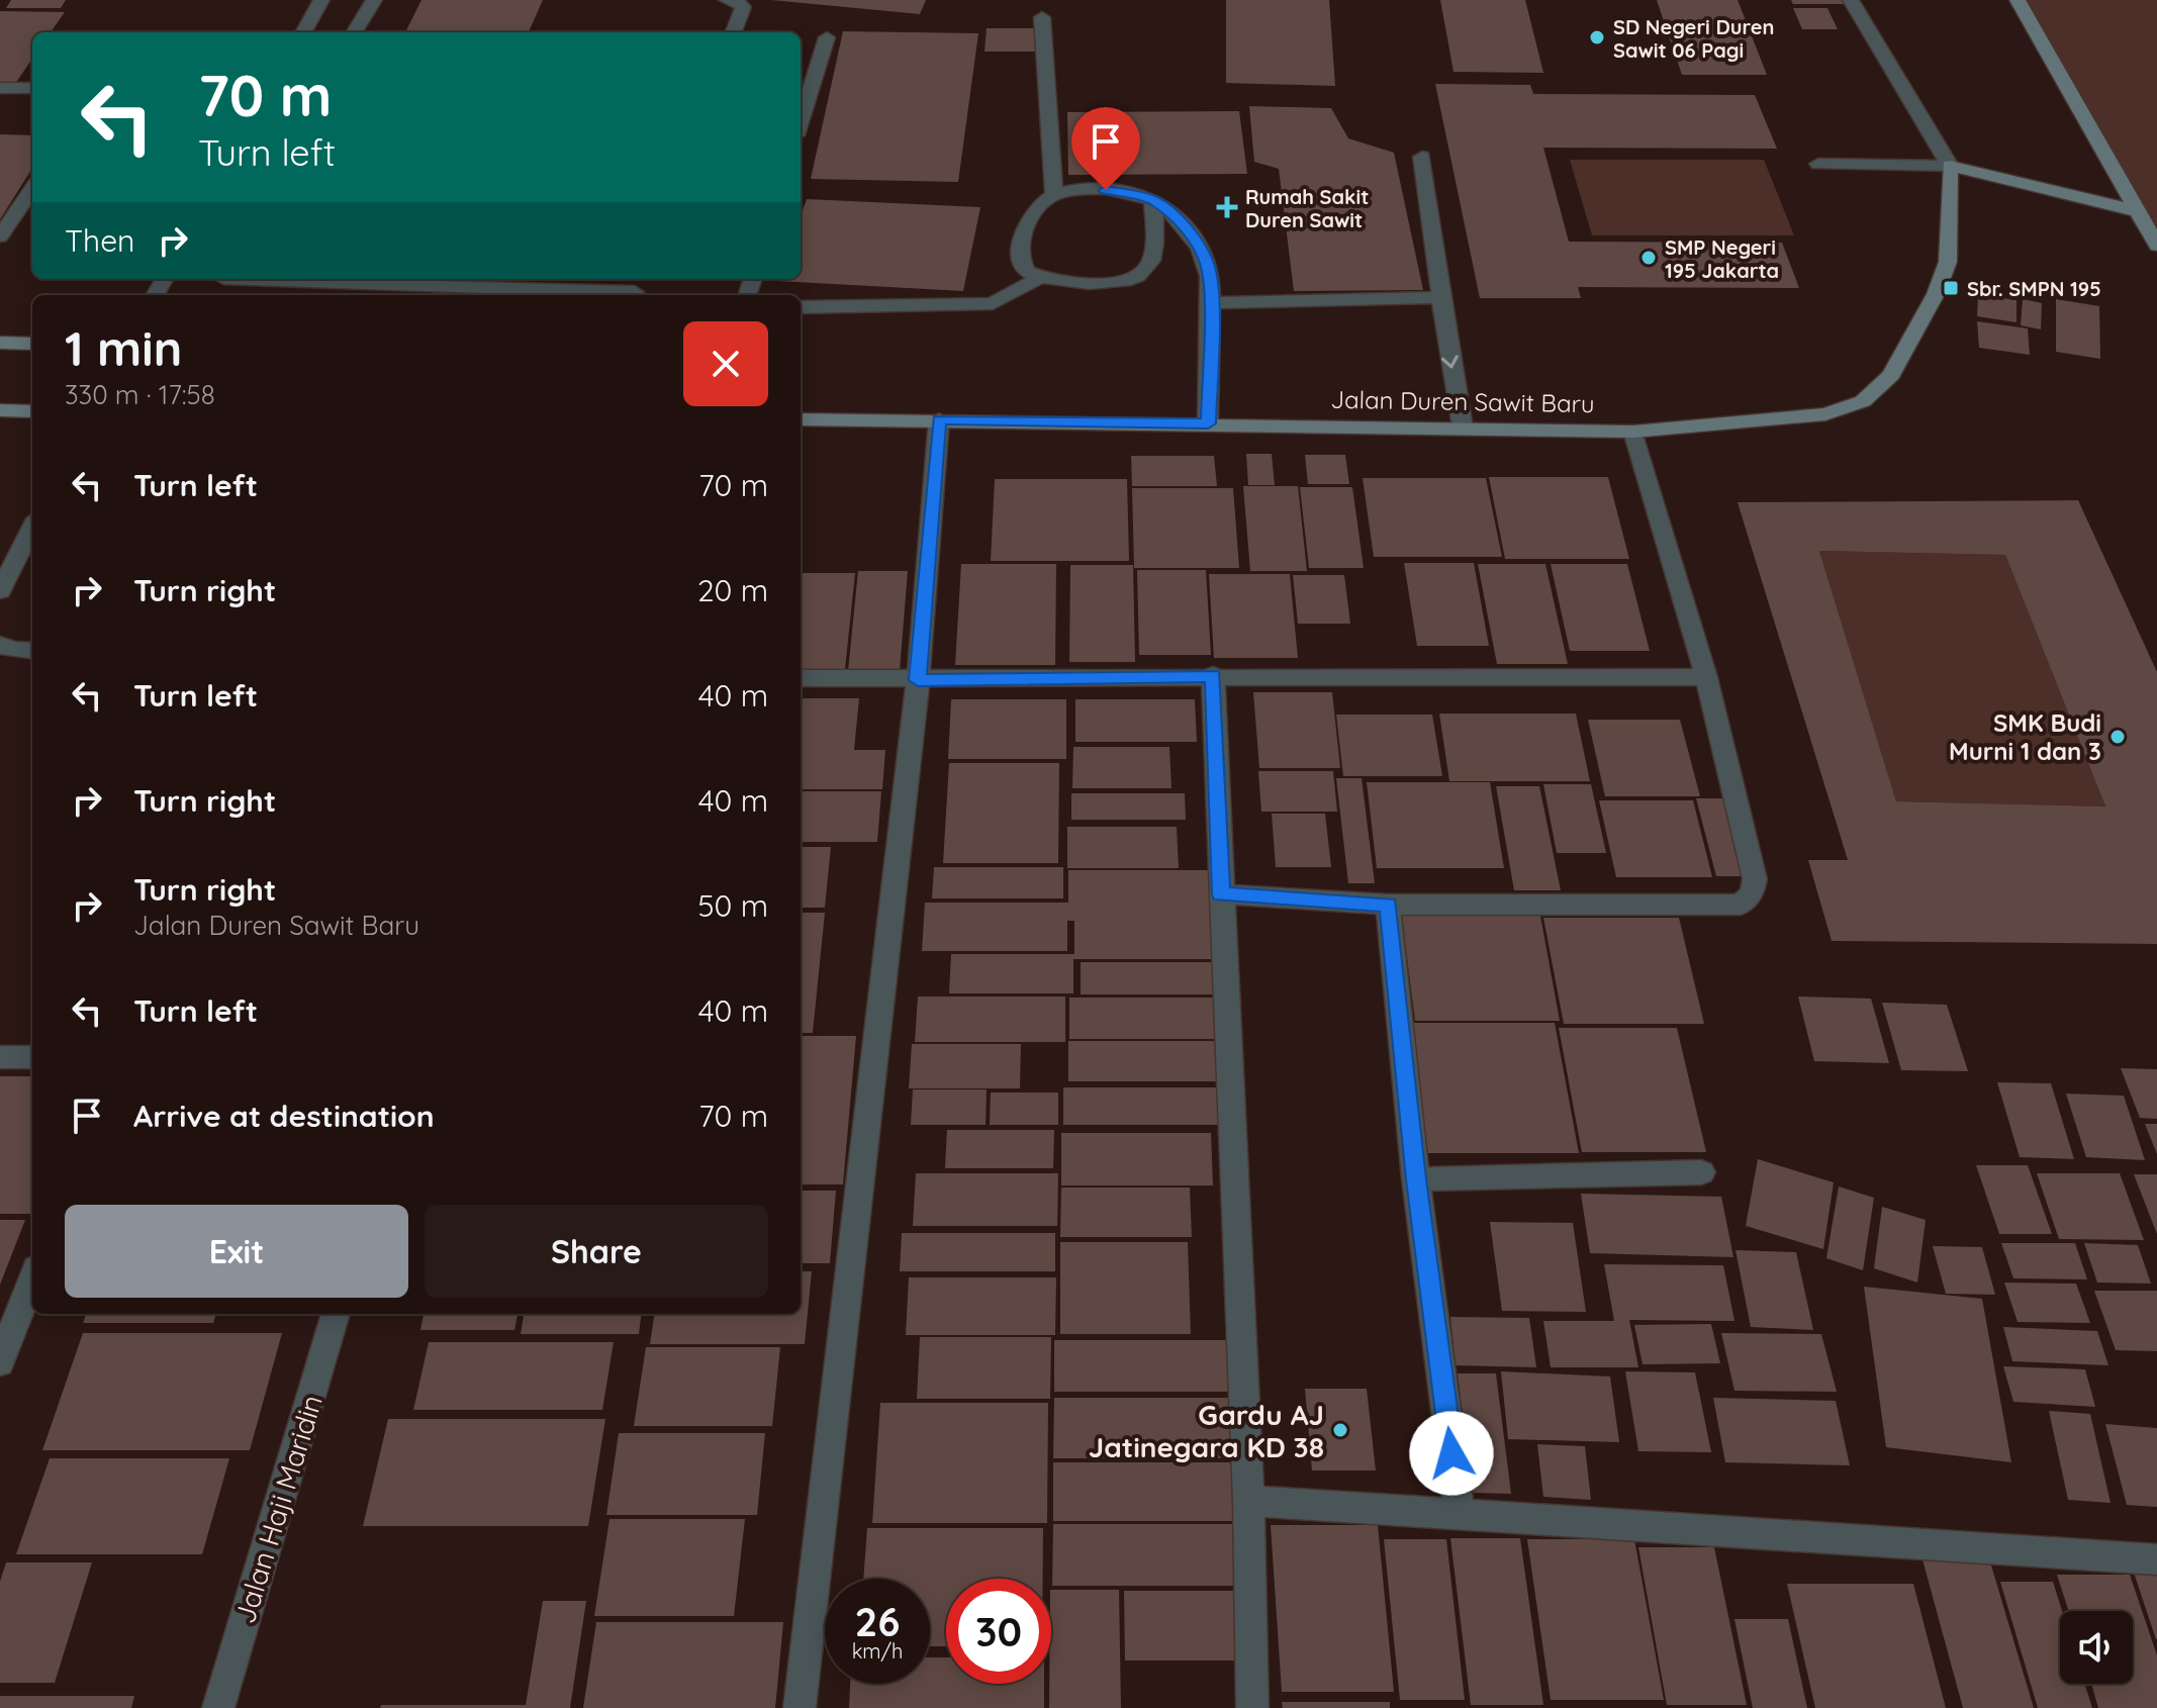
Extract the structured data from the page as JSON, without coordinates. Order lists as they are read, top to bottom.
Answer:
{
  "streets": {
    "street": ["Jalan Duren Sawit Baru", "Jalan Haji Maridin"]
  },
  "places": {
    "other": [
      "SD Negeri Duren Sawit 06 Pagi",
      "SMP Negeri 195 Jakarta",
      "SMK Budi Murni 1 dan 3",
      "Gardu AJ Jatinegara KD 38"
    ],
    "health": ["Rumah Sakit Duren Sawit"],
    "transit": ["Sbr. SMPN 195"]
  },
  "page": {
    "turn": ["70 m", "Turn left"],
    "then": "Then",
    "heading": ["1 min", "330 m · 17:58"],
    "list": [
      {
        "name": "Turn left",
        "value": "70 m"
      },
      {
        "name": "Turn right",
        "value": "20 m"
      },
      {
        "name": "Turn left",
        "value": "40 m"
      },
      {
        "name": "Turn right",
        "value": "40 m"
      },
      {
        "name": "Turn right",
        "note": "Jalan Duren Sawit Baru",
        "value": "50 m"
      },
      {
        "name": "Turn left",
        "value": "40 m"
      },
      {
        "name": "Arrive at destination",
        "value": "70 m"
      }
    ],
    "buttons": ["Exit", "Share"],
    "speed": "26 km/h",
    "limit": "30"
  }
}
